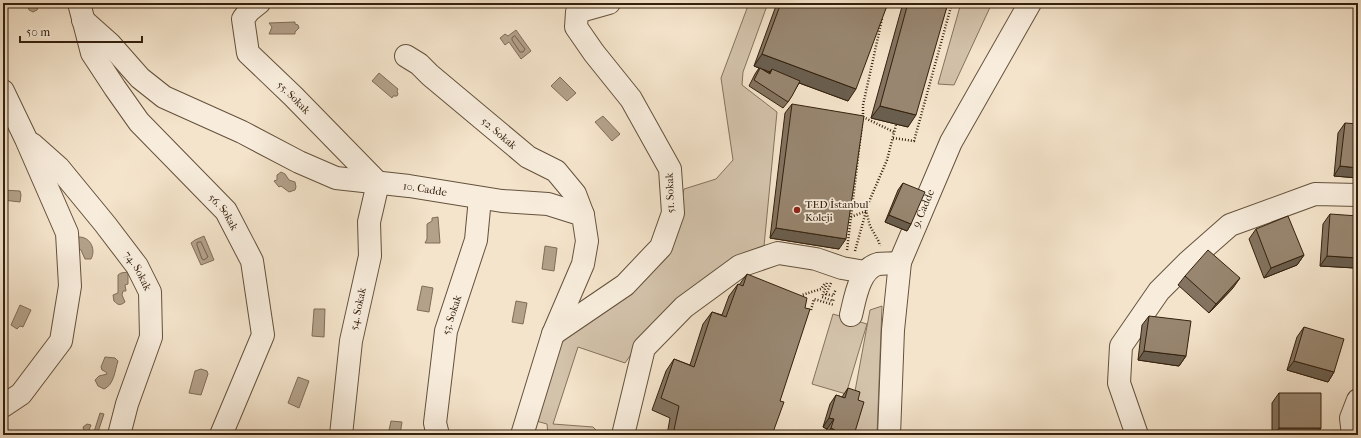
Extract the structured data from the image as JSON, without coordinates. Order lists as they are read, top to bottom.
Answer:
{
  "streets": {
    "street": [
      "55. Sokak",
      "52. Sokak",
      "10. Cadde",
      "51. Sokak",
      "9. Cadde",
      "56. Sokak",
      "74. Sokak",
      "54. Sokak",
      "53. Sokak"
    ]
  },
  "crossings": [
    ["55. Sokak", "10. Cadde"],
    ["55. Sokak", "54. Sokak"],
    ["52. Sokak", "10. Cadde"],
    ["10. Cadde", "56. Sokak"],
    ["10. Cadde", "54. Sokak"],
    ["10. Cadde", "53. Sokak"]
  ],
  "places": ["TED İstanbul Koleji"],
  "scale_bar": "50 m"
}
